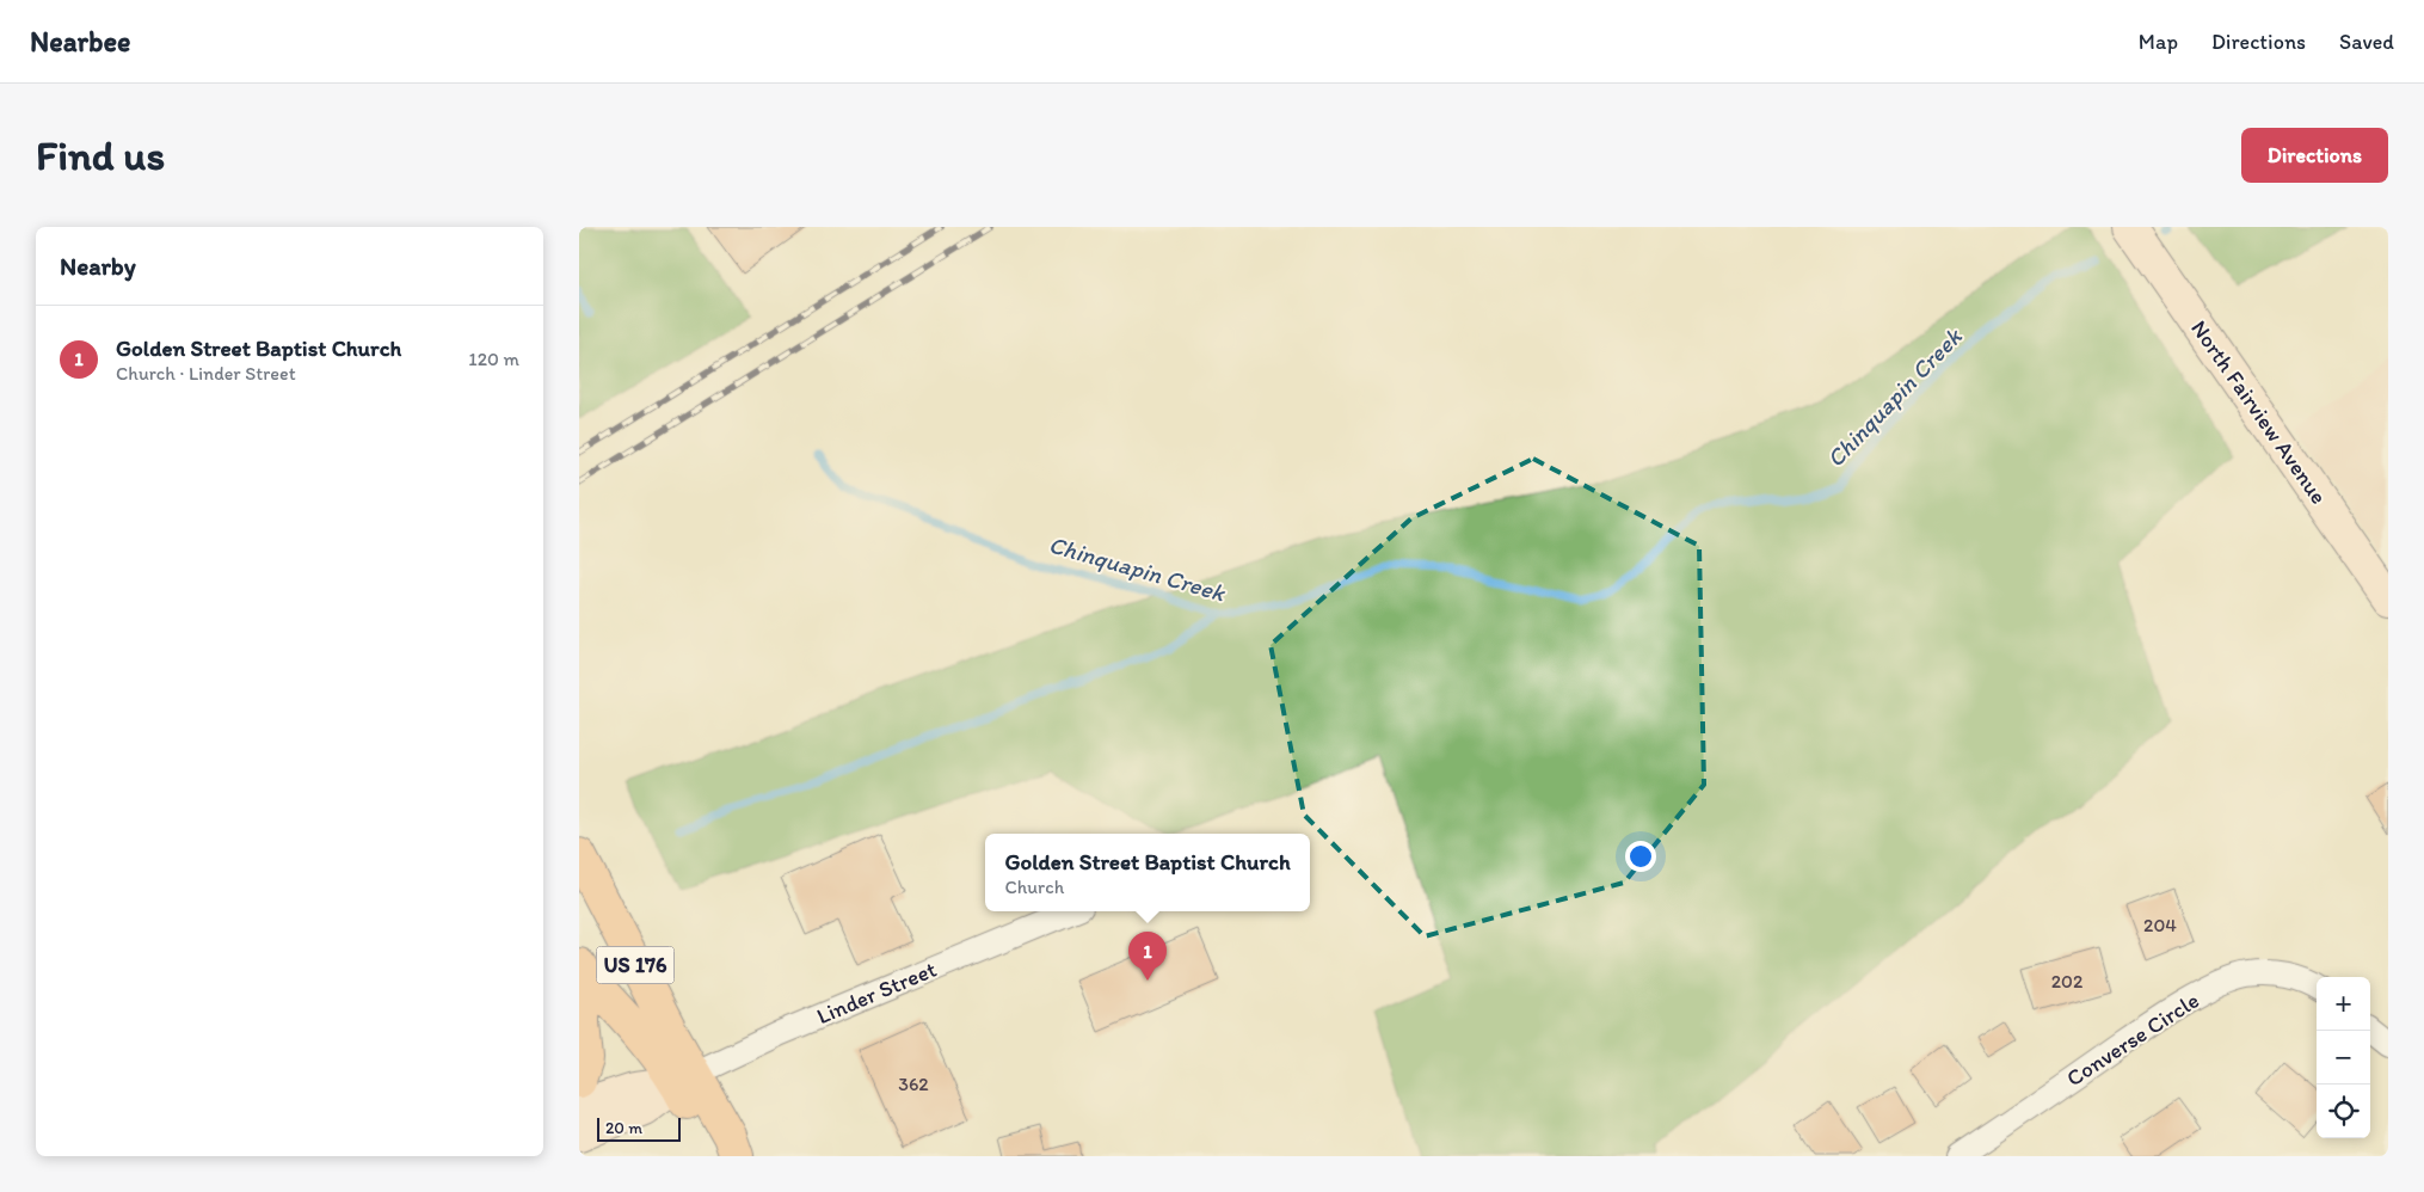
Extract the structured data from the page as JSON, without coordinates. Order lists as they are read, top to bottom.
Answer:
{
  "streets": {
    "highway": ["US 176"],
    "street": ["North Fairview Avenue", "Linder Street", "Converse Circle"]
  },
  "crossings": [
    ["US 176", "Linder Street"]
  ],
  "water": ["Chinquapin Creek"],
  "house_numbers": ["204", "202", "362"],
  "scale_bar": "20 m",
  "page": {
    "header": "Nearbee",
    "nav": ["Map", "Directions", "Saved"],
    "buttons": "Directions",
    "title": "Find us",
    "heading": "Nearby",
    "list": [
      {
        "mark": "1",
        "name": "Golden Street Baptist Church",
        "note": "Church · Linder Street",
        "value": "120 m"
      }
    ],
    "popup": ["Golden Street Baptist Church", "Church"],
    "pins": "1",
    "map_buttons": ["+", "−"],
    "scale": "20 m"
  }
}
